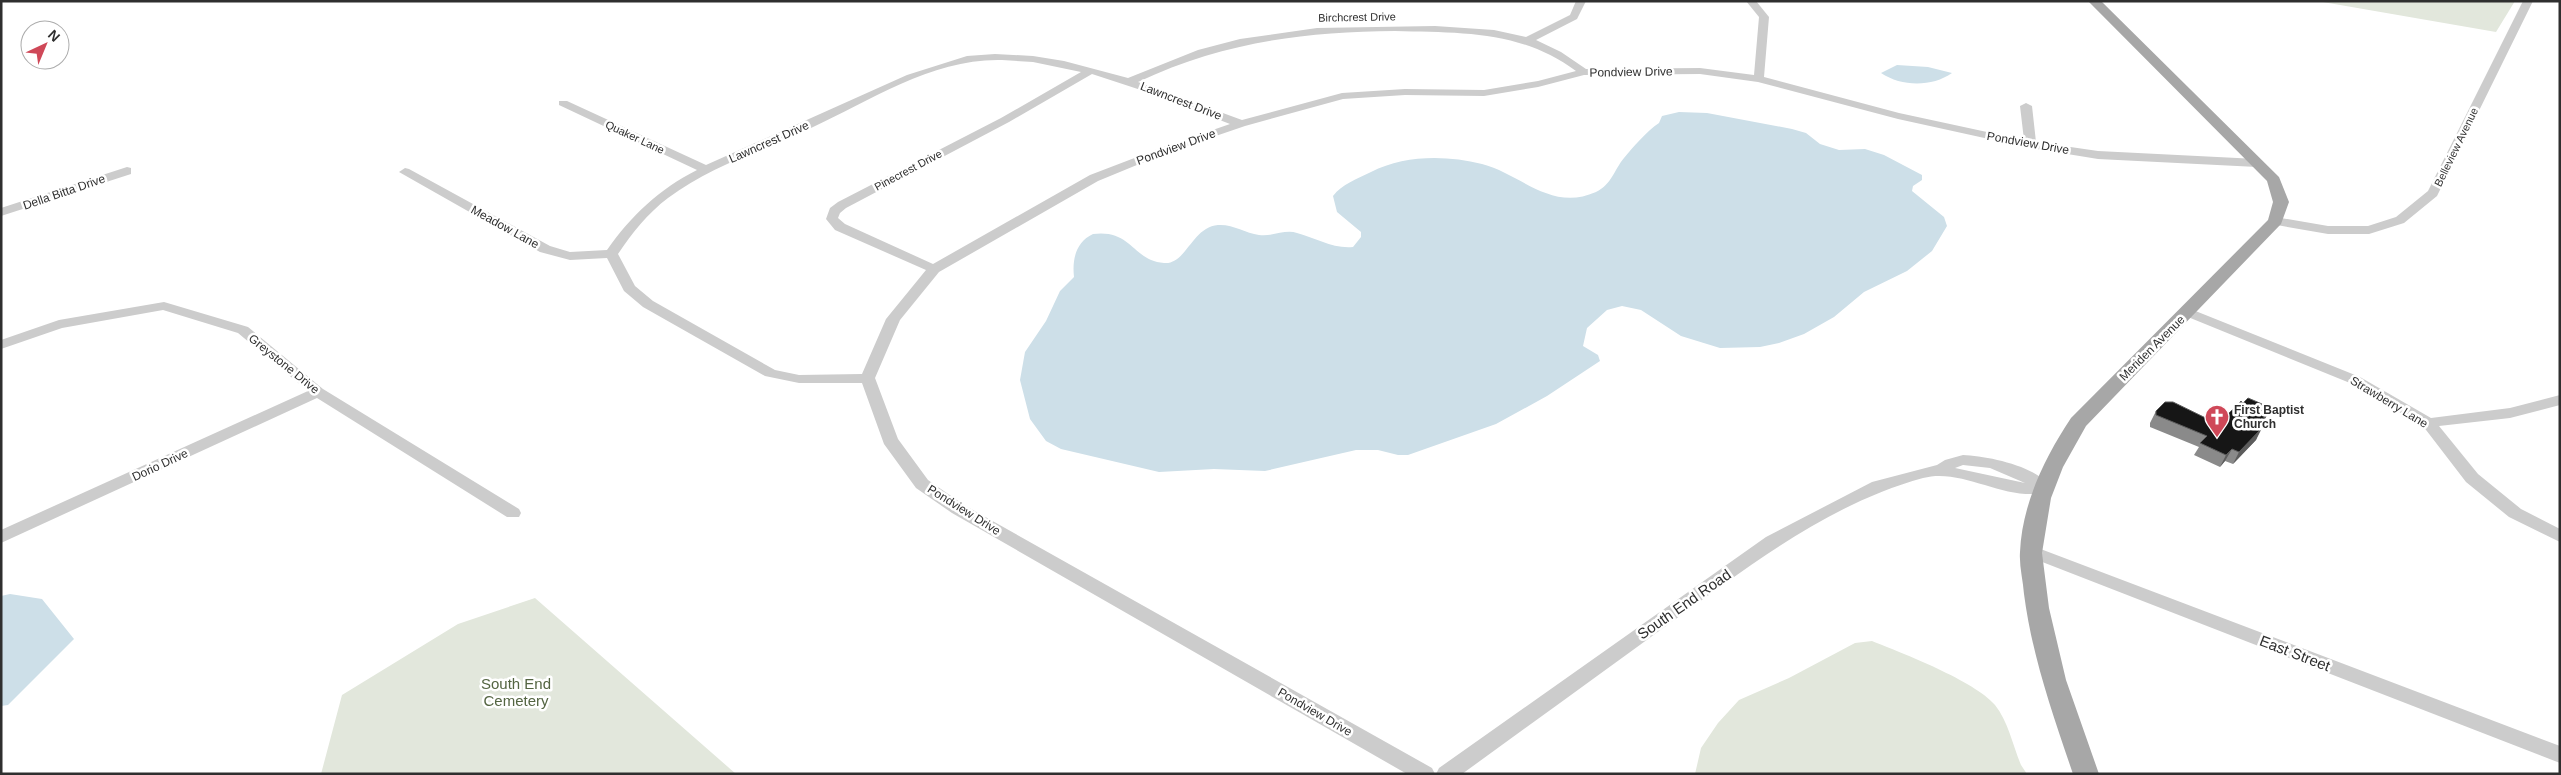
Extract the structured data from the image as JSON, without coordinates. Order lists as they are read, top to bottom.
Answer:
{
  "streets": {
    "main road": ["Meriden Avenue"],
    "street": [
      "Birchcrest Drive",
      "Pondview Drive",
      "Lawncrest Drive",
      "Quaker Lane",
      "Belleview Avenue",
      "Pinecrest Drive",
      "Della Bitta Drive",
      "Meadow Lane",
      "Greystone Drive",
      "Strawberry Lane",
      "Dorio Drive",
      "South End Road",
      "East Street"
    ]
  },
  "crossings": [
    ["Birchcrest Drive", "Pondview Drive"],
    ["Birchcrest Drive", "Lawncrest Drive"],
    ["Pondview Drive", "Lawncrest Drive"],
    ["Pondview Drive", "Pinecrest Drive"],
    ["Lawncrest Drive", "Quaker Lane"],
    ["Lawncrest Drive", "Pinecrest Drive"],
    ["Lawncrest Drive", "Meadow Lane"],
    ["Belleview Avenue", "Meriden Avenue"],
    ["Meriden Avenue", "Strawberry Lane"],
    ["Meriden Avenue", "South End Road"],
    ["Meriden Avenue", "East Street"],
    ["Greystone Drive", "Dorio Drive"]
  ],
  "parks": ["South End Cemetery"],
  "places": {
    "church": ["First Baptist Church"]
  },
  "north": "top right"
}
